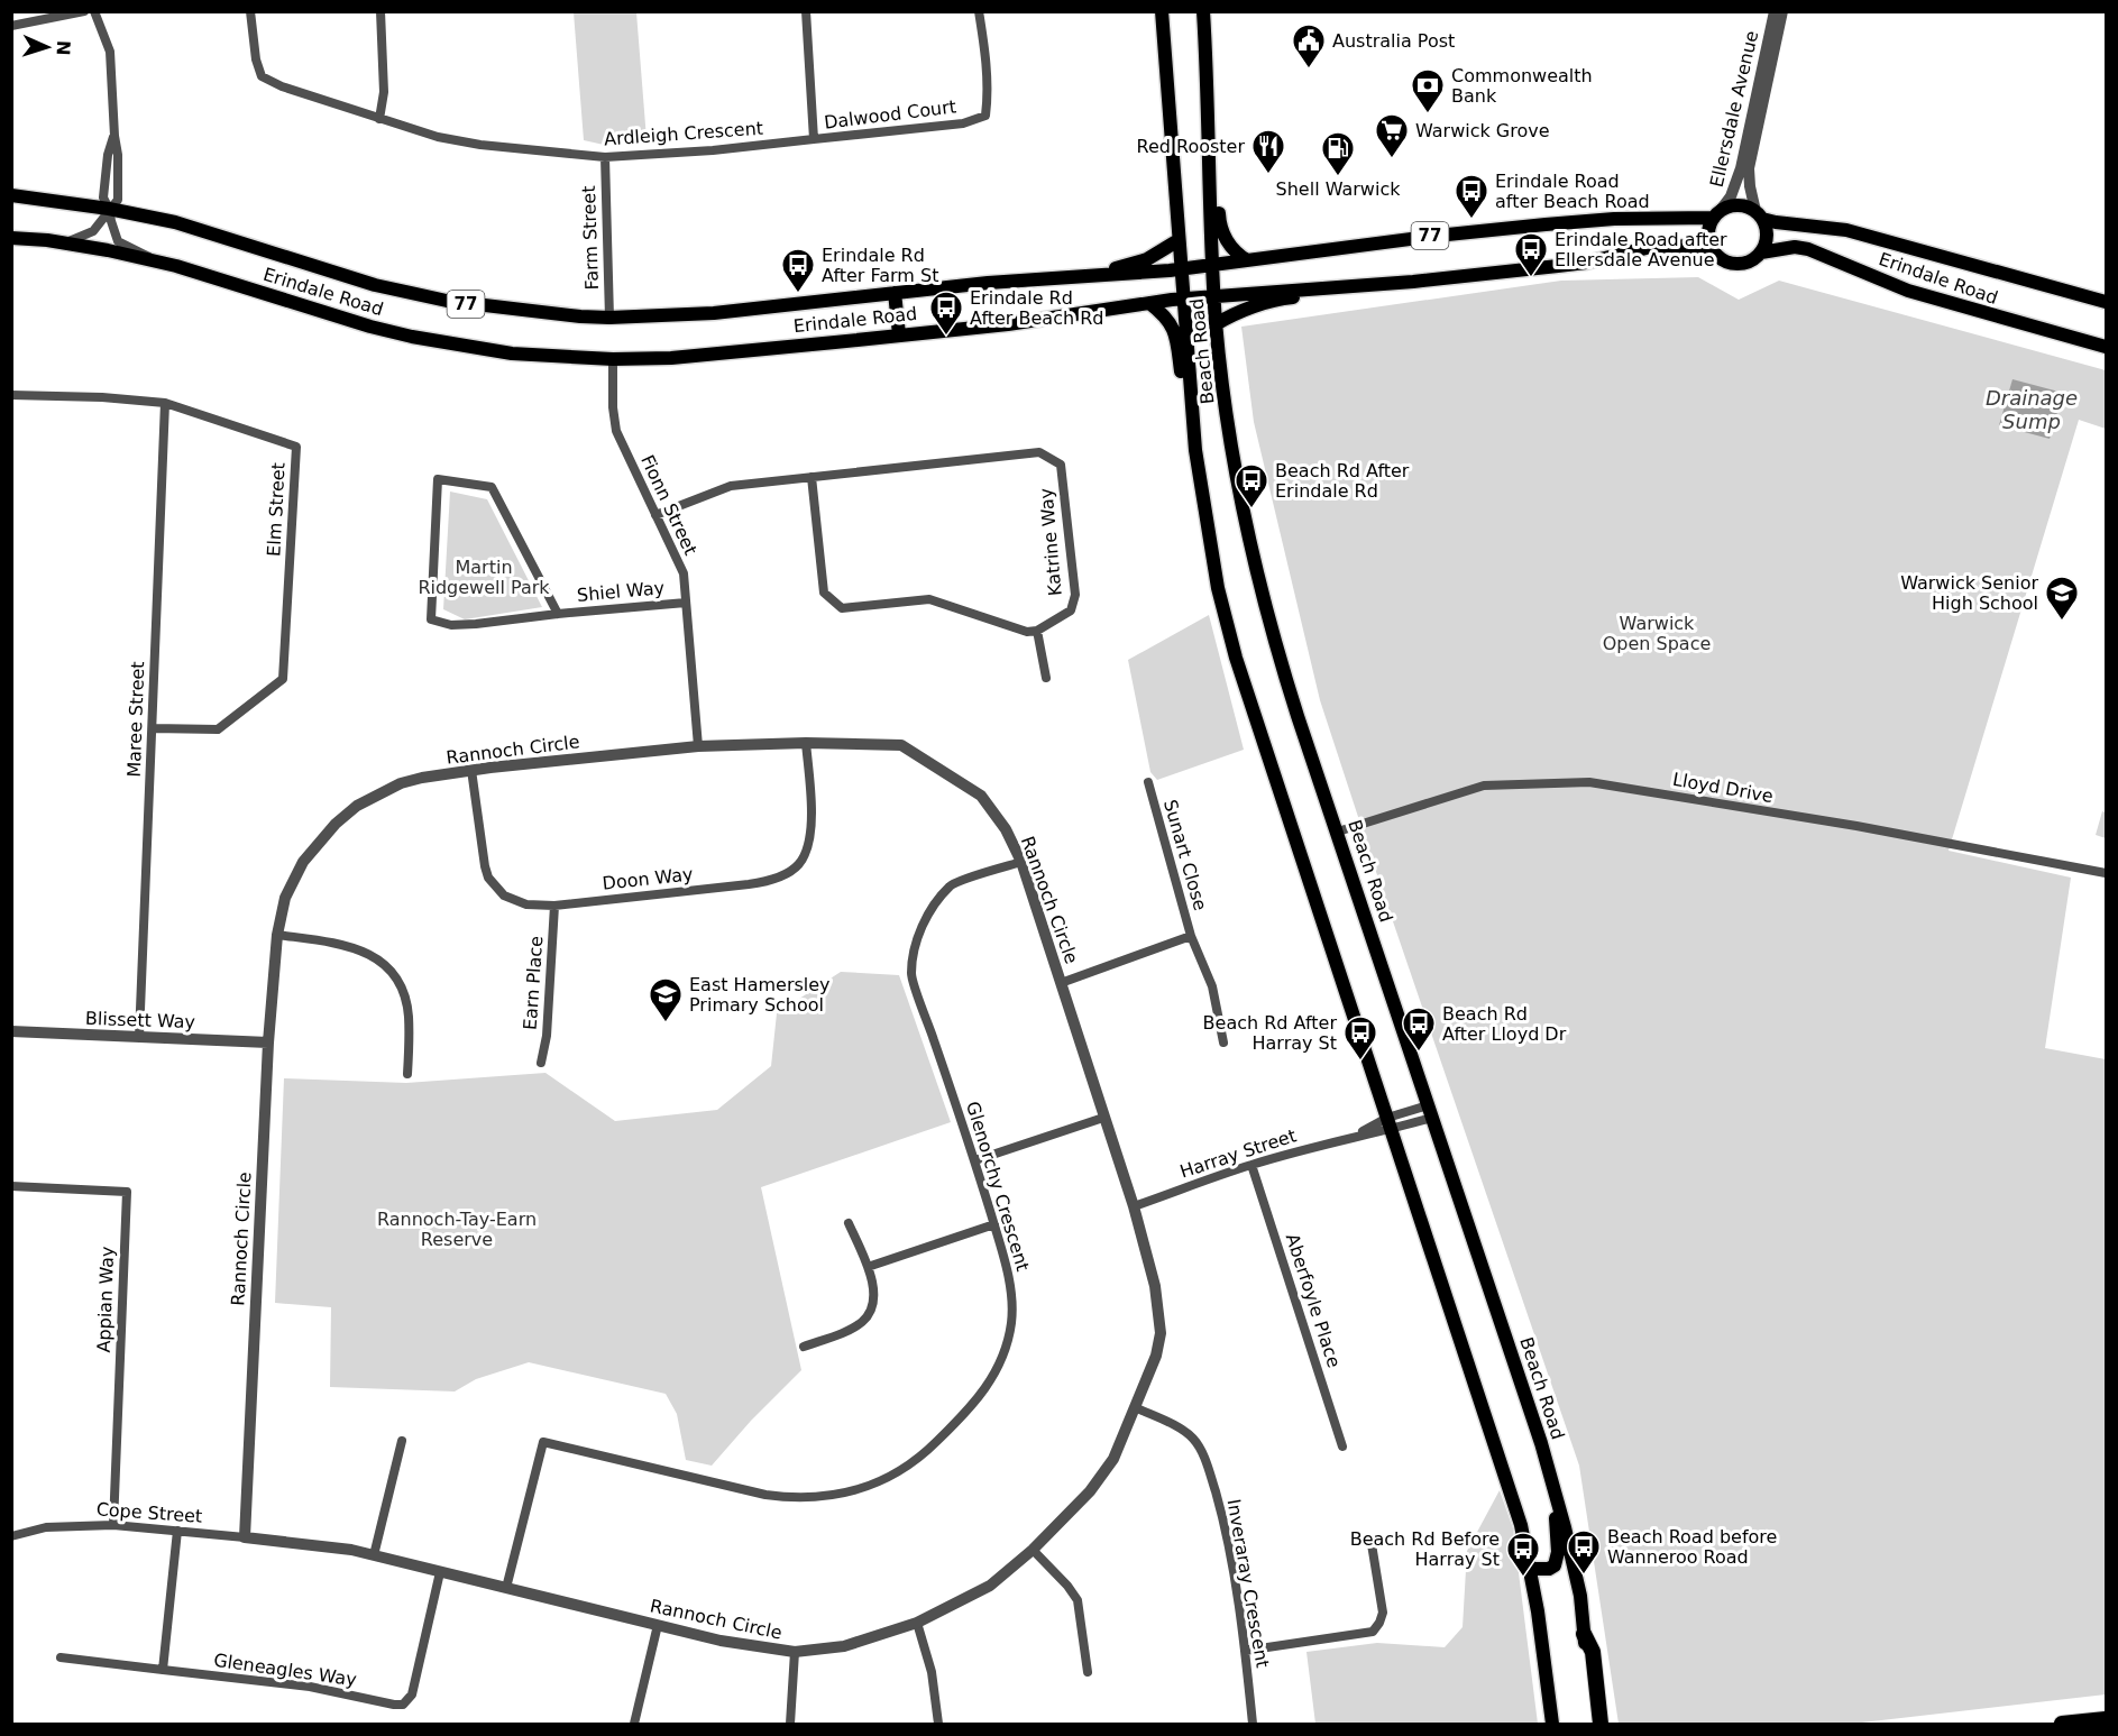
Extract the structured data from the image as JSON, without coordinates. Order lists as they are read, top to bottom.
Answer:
{
  "streets": {
    "main road": ["77", "Erindale Road", "Beach Road"],
    "street": [
      "Ellersdale Avenue",
      "Dalwood Court",
      "Ardleigh Crescent",
      "Farm Street",
      "Fionn Street",
      "Elm Street",
      "Katrine Way",
      "Shiel Way",
      "Maree Street",
      "Rannoch Circle",
      "Lloyd Drive",
      "Sunart Close",
      "Doon Way",
      "Earn Place",
      "Blissett Way",
      "Harray Street",
      "Glenorchy Crescent",
      "Appian Way",
      "Aberfoyle Place",
      "Cope Street",
      "Inveraray Crescent",
      "Gleneagles Way"
    ]
  },
  "crossings": [
    ["Ellersdale Avenue", "Erindale Road"],
    ["Dalwood Court", "Ardleigh Crescent"],
    ["Ardleigh Crescent", "Farm Street"],
    ["Farm Street", "Erindale Road"],
    ["Erindale Road", "Beach Road"],
    ["Erindale Road", "Fionn Street"],
    ["Beach Road", "Lloyd Drive"],
    ["Beach Road", "Harray Street"],
    ["Fionn Street", "Katrine Way"],
    ["Fionn Street", "Shiel Way"],
    ["Fionn Street", "Rannoch Circle"],
    ["Elm Street", "Maree Street"],
    ["Maree Street", "Blissett Way"],
    ["Rannoch Circle", "Sunart Close"],
    ["Rannoch Circle", "Doon Way"],
    ["Rannoch Circle", "Blissett Way"],
    ["Rannoch Circle", "Harray Street"],
    ["Rannoch Circle", "Glenorchy Crescent"],
    ["Rannoch Circle", "Cope Street"],
    ["Rannoch Circle", "Inveraray Crescent"],
    ["Rannoch Circle", "Gleneagles Way"],
    ["Doon Way", "Earn Place"],
    ["Harray Street", "Aberfoyle Place"],
    ["Appian Way", "Cope Street"]
  ],
  "water": ["Drainage Sump"],
  "parks": ["Martin Ridgewell Park", "Warwick Open Space", "Rannoch-Tay-Earn Reserve"],
  "places": {
    "public building": ["Australia Post"],
    "bank": ["Commonwealth Bank"],
    "supermarket": ["Warwick Grove"],
    "restaurant": ["Red Rooster"],
    "fuel station": ["Shell Warwick"],
    "bus stop": [
      "Erindale Road after Beach Road",
      "Erindale Road after Ellersdale Avenue",
      "Erindale Rd After Farm St",
      "Erindale Rd After Beach Rd",
      "Beach Rd After Erindale Rd",
      "Beach Rd After Lloyd Dr",
      "Beach Rd After Harray St",
      "Beach Road before Wanneroo Road",
      "Beach Rd Before Harray St"
    ],
    "school or university": ["Warwick Senior High School", "East Hamersley Primary School"]
  },
  "north": "right"
}
